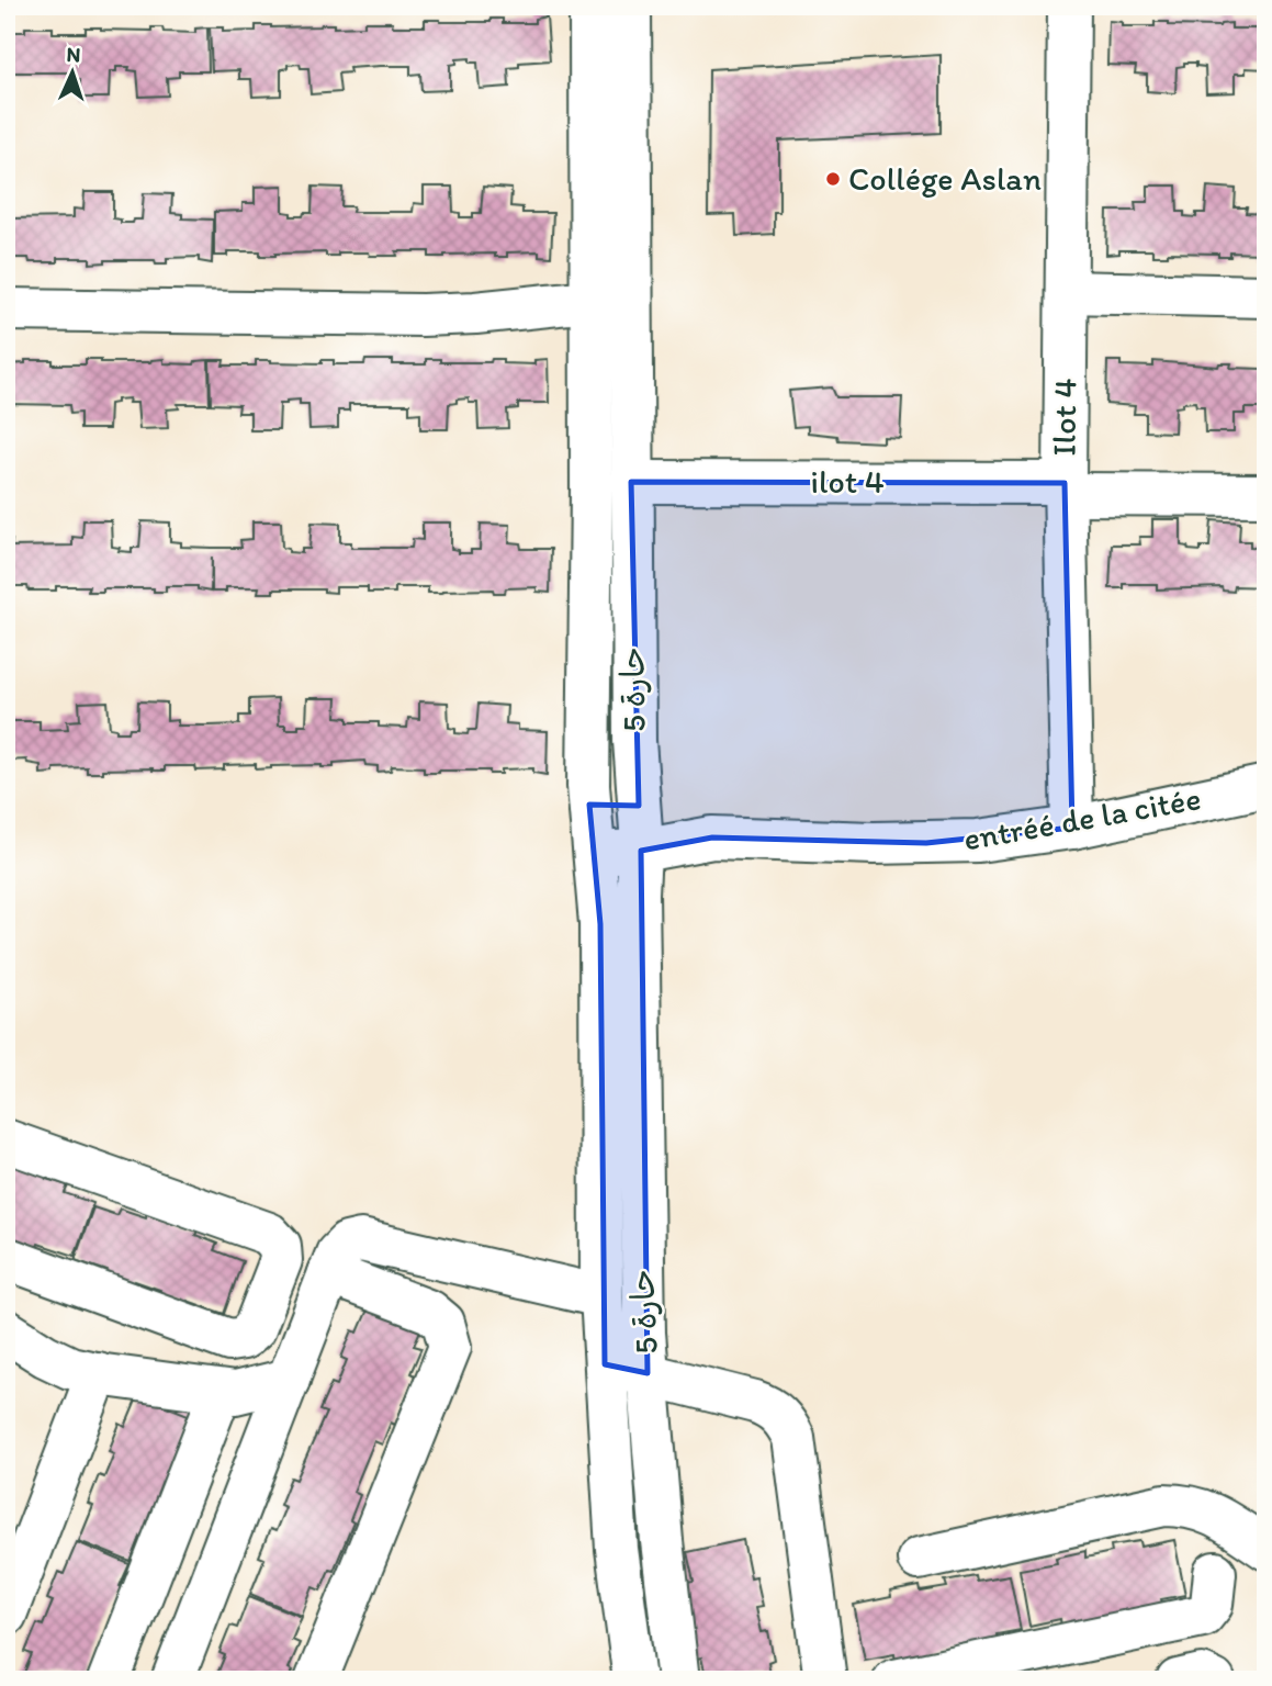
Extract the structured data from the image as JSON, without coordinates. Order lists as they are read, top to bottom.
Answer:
{
  "streets": {
    "street": [
      "Ilot 4",
      "ilot 4",
      "حارة 5",
      "entréé de la citée"
    ]
  },
  "crossings": [
    ["Ilot 4", "ilot 4"],
    ["Ilot 4", "entréé de la citée"],
    ["ilot 4", "حارة 5"],
    ["حارة 5", "entréé de la citée"]
  ],
  "places": ["Collége Aslan"],
  "north": "top"
}
